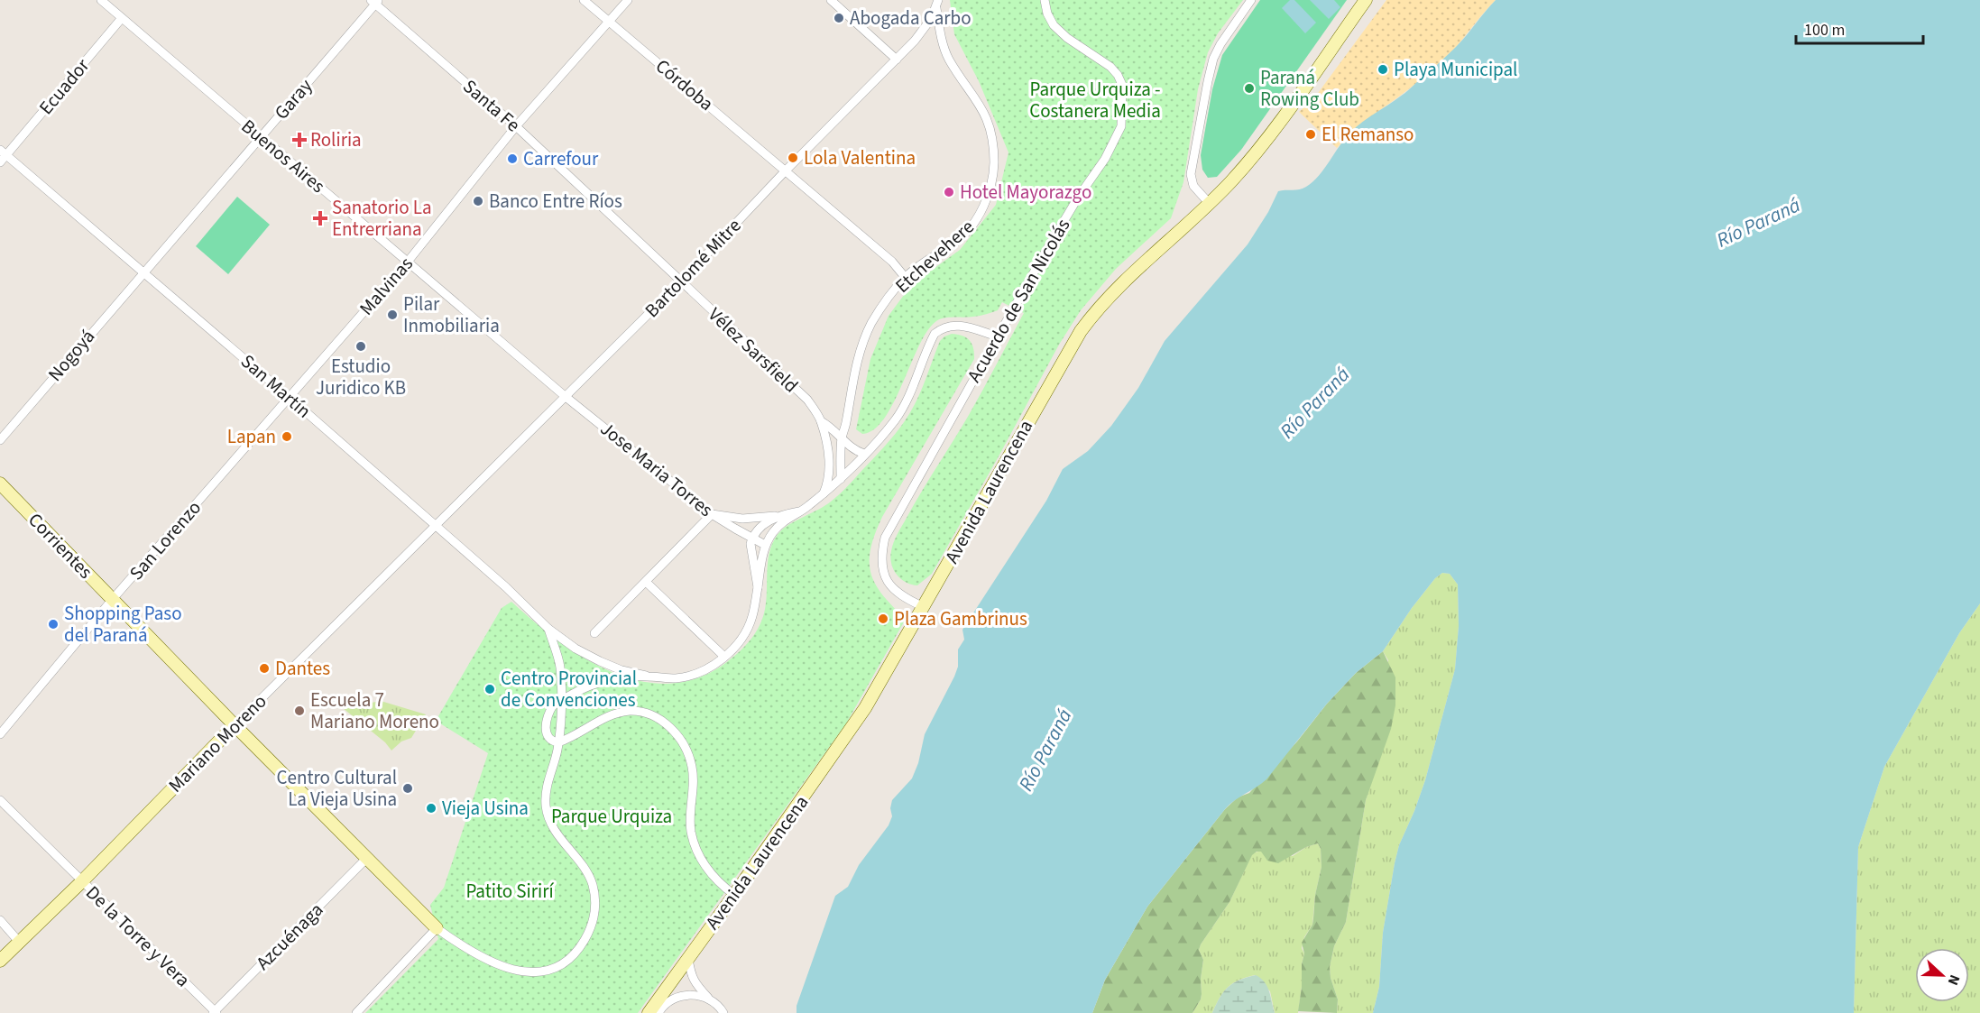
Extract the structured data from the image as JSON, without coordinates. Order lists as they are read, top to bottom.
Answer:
{
  "streets": {
    "street": [
      "Córdoba",
      "Ecuador",
      "Garay",
      "Santa Fe",
      "Buenos Aires",
      "Etchevehere",
      "Bartolomé Mitre",
      "Malvinas",
      "Acuerdo de San Nicolás",
      "Vélez Sarsfield",
      "Nogoyá",
      "San Martín",
      "Jose Maria Torres",
      "Avenida Laurencena",
      "San Lorenzo",
      "Corrientes",
      "Mariano Moreno",
      "De la Torre y Vera",
      "Azcuénaga"
    ]
  },
  "crossings": [
    ["Córdoba", "Etchevehere"],
    ["Córdoba", "Bartolomé Mitre"],
    ["Córdoba", "Malvinas"],
    ["Ecuador", "Buenos Aires"],
    ["Ecuador", "San Martín"],
    ["Garay", "Santa Fe"],
    ["Garay", "Buenos Aires"],
    ["Garay", "Nogoyá"],
    ["Garay", "San Martín"],
    ["Santa Fe", "Bartolomé Mitre"],
    ["Santa Fe", "Malvinas"],
    ["Santa Fe", "Vélez Sarsfield"],
    ["Buenos Aires", "Bartolomé Mitre"],
    ["Buenos Aires", "Malvinas"],
    ["Buenos Aires", "Jose Maria Torres"],
    ["Etchevehere", "Bartolomé Mitre"],
    ["Etchevehere", "Vélez Sarsfield"],
    ["Bartolomé Mitre", "Vélez Sarsfield"],
    ["Bartolomé Mitre", "San Martín"],
    ["Bartolomé Mitre", "Jose Maria Torres"],
    ["Bartolomé Mitre", "Mariano Moreno"],
    ["Malvinas", "San Martín"],
    ["Malvinas", "San Lorenzo"],
    ["Acuerdo de San Nicolás", "Avenida Laurencena"],
    ["Nogoyá", "San Martín"],
    ["San Martín", "San Lorenzo"],
    ["San Martín", "Mariano Moreno"],
    ["San Lorenzo", "Corrientes"],
    ["Corrientes", "Mariano Moreno"],
    ["Corrientes", "Azcuénaga"],
    ["Mariano Moreno", "De la Torre y Vera"],
    ["De la Torre y Vera", "Azcuénaga"]
  ],
  "water": ["Río Paraná"],
  "parks": ["Parque Urquiza - Costanera Media", "Parque Urquiza", "Patito Sirirí"],
  "places": {
    "other": [
      "Abogada Carbo",
      "Playa Municipal",
      "Paraná Rowing Club",
      "El Remanso",
      "Lola Valentina",
      "Carrefour",
      "Hotel Mayorazgo",
      "Banco Entre Ríos",
      "Pilar Inmobiliaria",
      "Estudio Juridico KB",
      "Lapan",
      "Plaza Gambrinus",
      "Shopping Paso del Paraná",
      "Dantes",
      "Centro Provincial de Convenciones",
      "Escuela 7 Mariano Moreno",
      "Centro Cultural La Vieja Usina",
      "Vieja Usina"
    ],
    "health": ["Roliria", "Sanatorio La Entrerriana"]
  },
  "scale_bar": "100 m",
  "north": "right"
}
